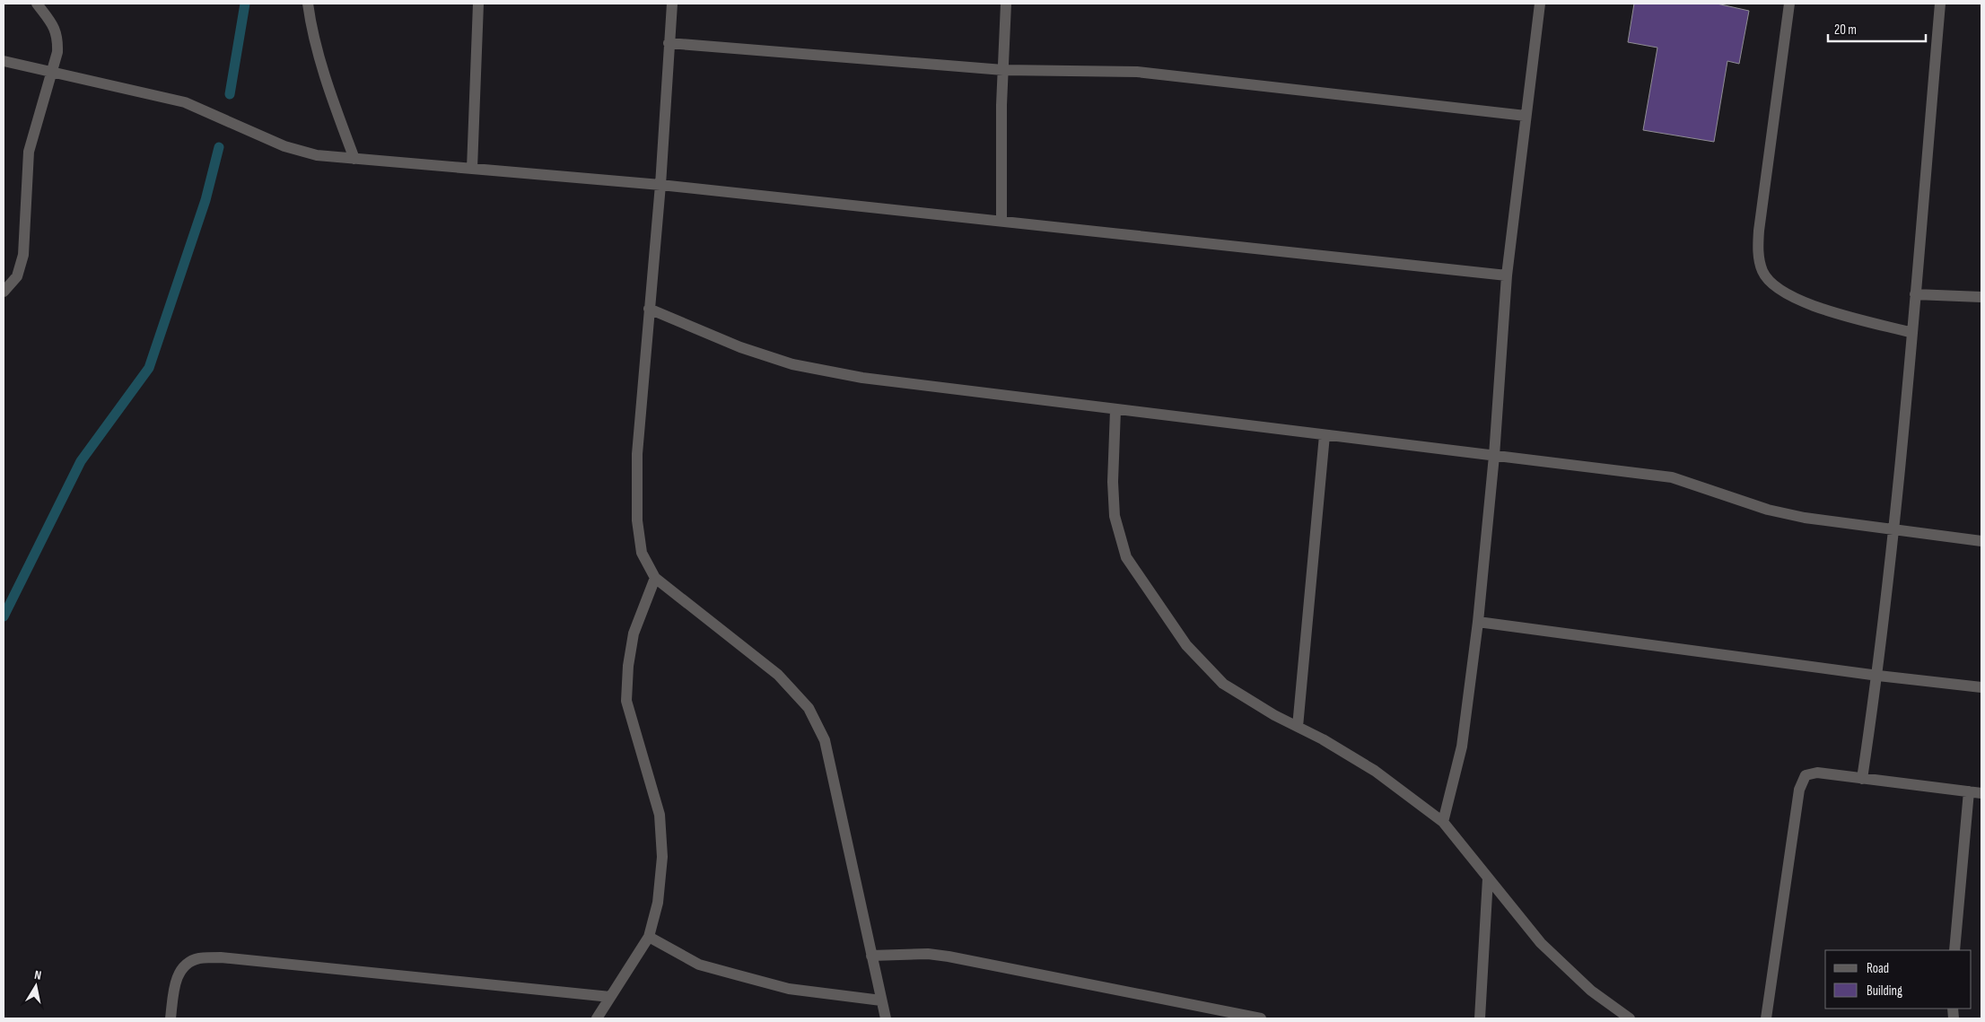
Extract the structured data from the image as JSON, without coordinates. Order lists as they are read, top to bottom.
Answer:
{
  "legend": ["Road", "Building"],
  "scale_bar": "20 m",
  "north": "top"
}
